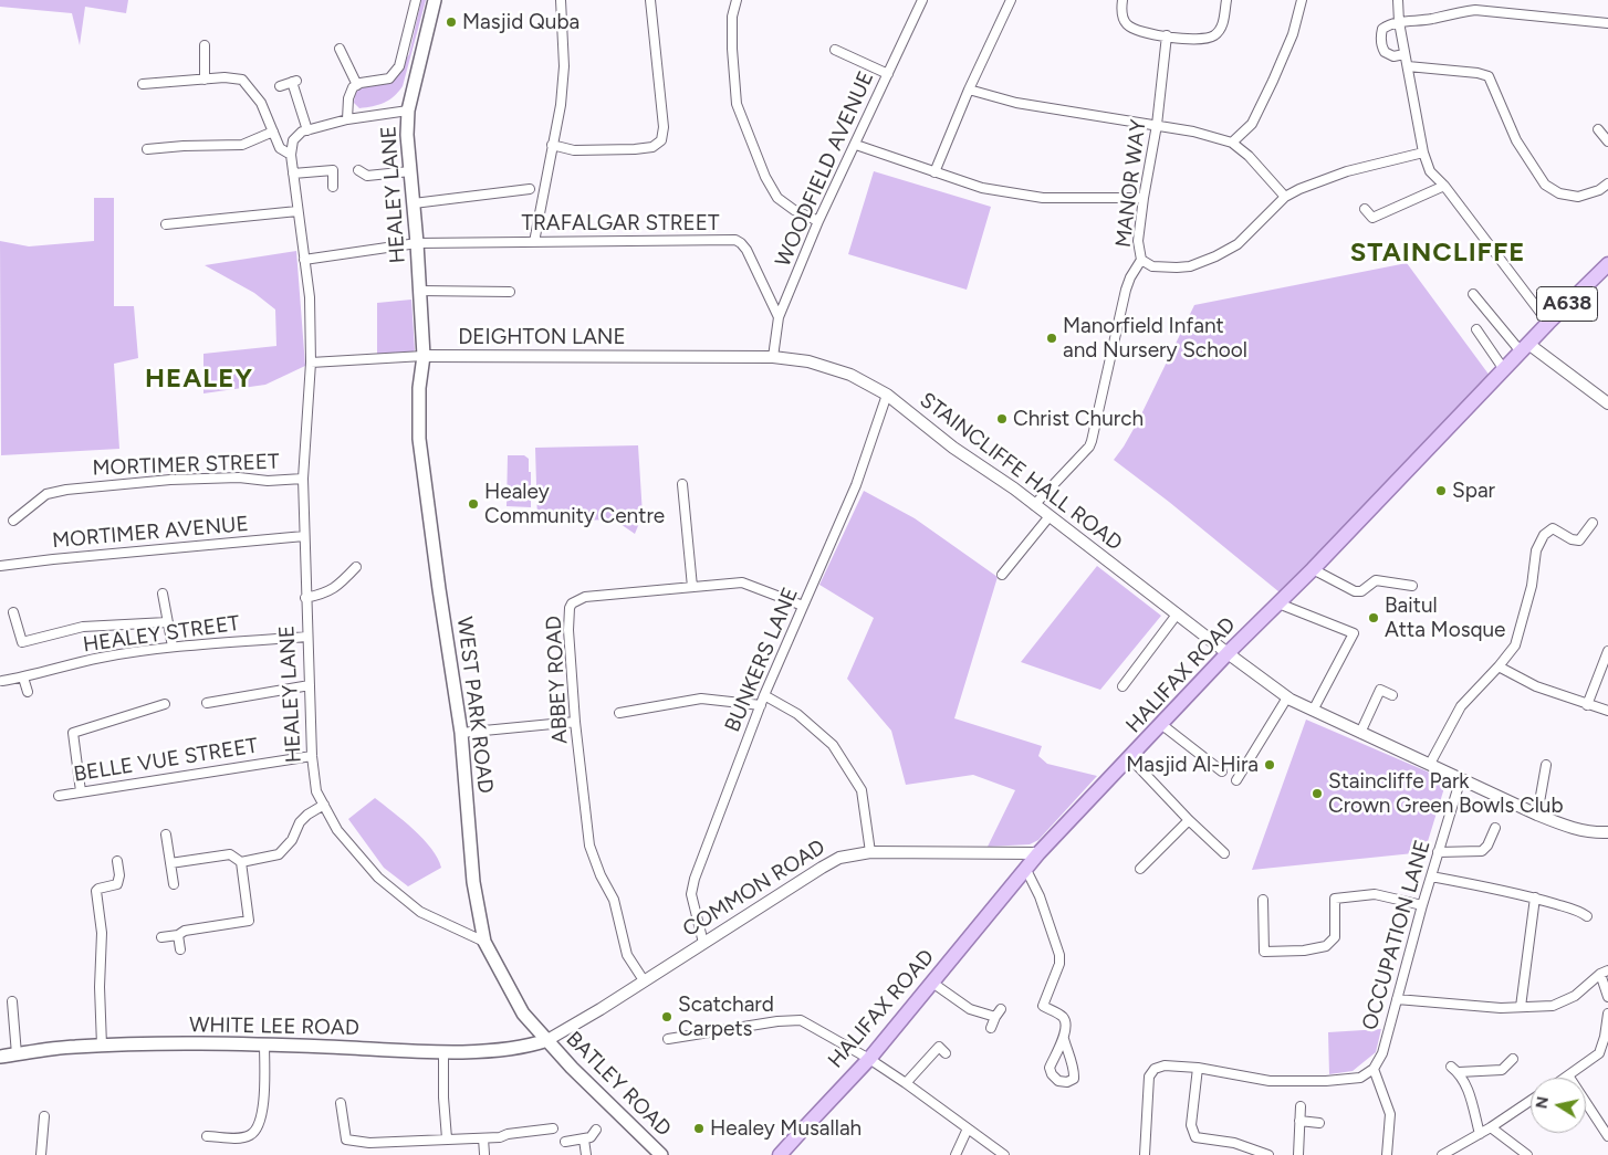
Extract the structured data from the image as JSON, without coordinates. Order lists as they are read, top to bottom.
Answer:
{
  "streets": {
    "main road": [
      "HEALEY LANE",
      "A638",
      "HALIFAX ROAD",
      "WEST PARK ROAD",
      "WHITE LEE ROAD",
      "BATLEY ROAD"
    ],
    "street": [
      "WOODFIELD AVENUE",
      "MANOR WAY",
      "TRAFALGAR STREET",
      "DEIGHTON LANE",
      "MORTIMER STREET",
      "STAINCLIFFE HALL ROAD",
      "MORTIMER AVENUE",
      "HEALEY STREET",
      "BUNKERS LANE",
      "ABBEY ROAD",
      "BELLE VUE STREET",
      "COMMON ROAD",
      "OCCUPATION LANE"
    ]
  },
  "crossings": [
    ["WOODFIELD AVENUE", "TRAFALGAR STREET"],
    ["WOODFIELD AVENUE", "DEIGHTON LANE"],
    ["WOODFIELD AVENUE", "STAINCLIFFE HALL ROAD"],
    ["MANOR WAY", "STAINCLIFFE HALL ROAD"],
    ["HEALEY LANE", "TRAFALGAR STREET"],
    ["HEALEY LANE", "DEIGHTON LANE"],
    ["HEALEY LANE", "MORTIMER STREET"],
    ["HEALEY LANE", "MORTIMER AVENUE"],
    ["HEALEY LANE", "HEALEY STREET"],
    ["HEALEY LANE", "WEST PARK ROAD"],
    ["HEALEY LANE", "BELLE VUE STREET"],
    ["DEIGHTON LANE", "STAINCLIFFE HALL ROAD"],
    ["DEIGHTON LANE", "WEST PARK ROAD"],
    ["STAINCLIFFE HALL ROAD", "BUNKERS LANE"],
    ["STAINCLIFFE HALL ROAD", "HALIFAX ROAD"],
    ["STAINCLIFFE HALL ROAD", "OCCUPATION LANE"],
    ["BUNKERS LANE", "ABBEY ROAD"],
    ["BUNKERS LANE", "COMMON ROAD"],
    ["HALIFAX ROAD", "COMMON ROAD"],
    ["ABBEY ROAD", "COMMON ROAD"],
    ["WEST PARK ROAD", "COMMON ROAD"],
    ["WEST PARK ROAD", "WHITE LEE ROAD"],
    ["WEST PARK ROAD", "BATLEY ROAD"],
    ["COMMON ROAD", "WHITE LEE ROAD"],
    ["COMMON ROAD", "BATLEY ROAD"],
    ["WHITE LEE ROAD", "BATLEY ROAD"]
  ],
  "districts": ["STAINCLIFFE", "HEALEY"],
  "places": [
    "Masjid Quba",
    "Manorfield Infant and Nursery School",
    "Christ Church",
    "Spar",
    "Healey Community Centre",
    "Baitul Atta Mosque",
    "Masjid Al-Hira",
    "Staincliffe Park Crown Green Bowls Club",
    "Scatchard Carpets",
    "Healey Musallah"
  ],
  "north": "left"
}
